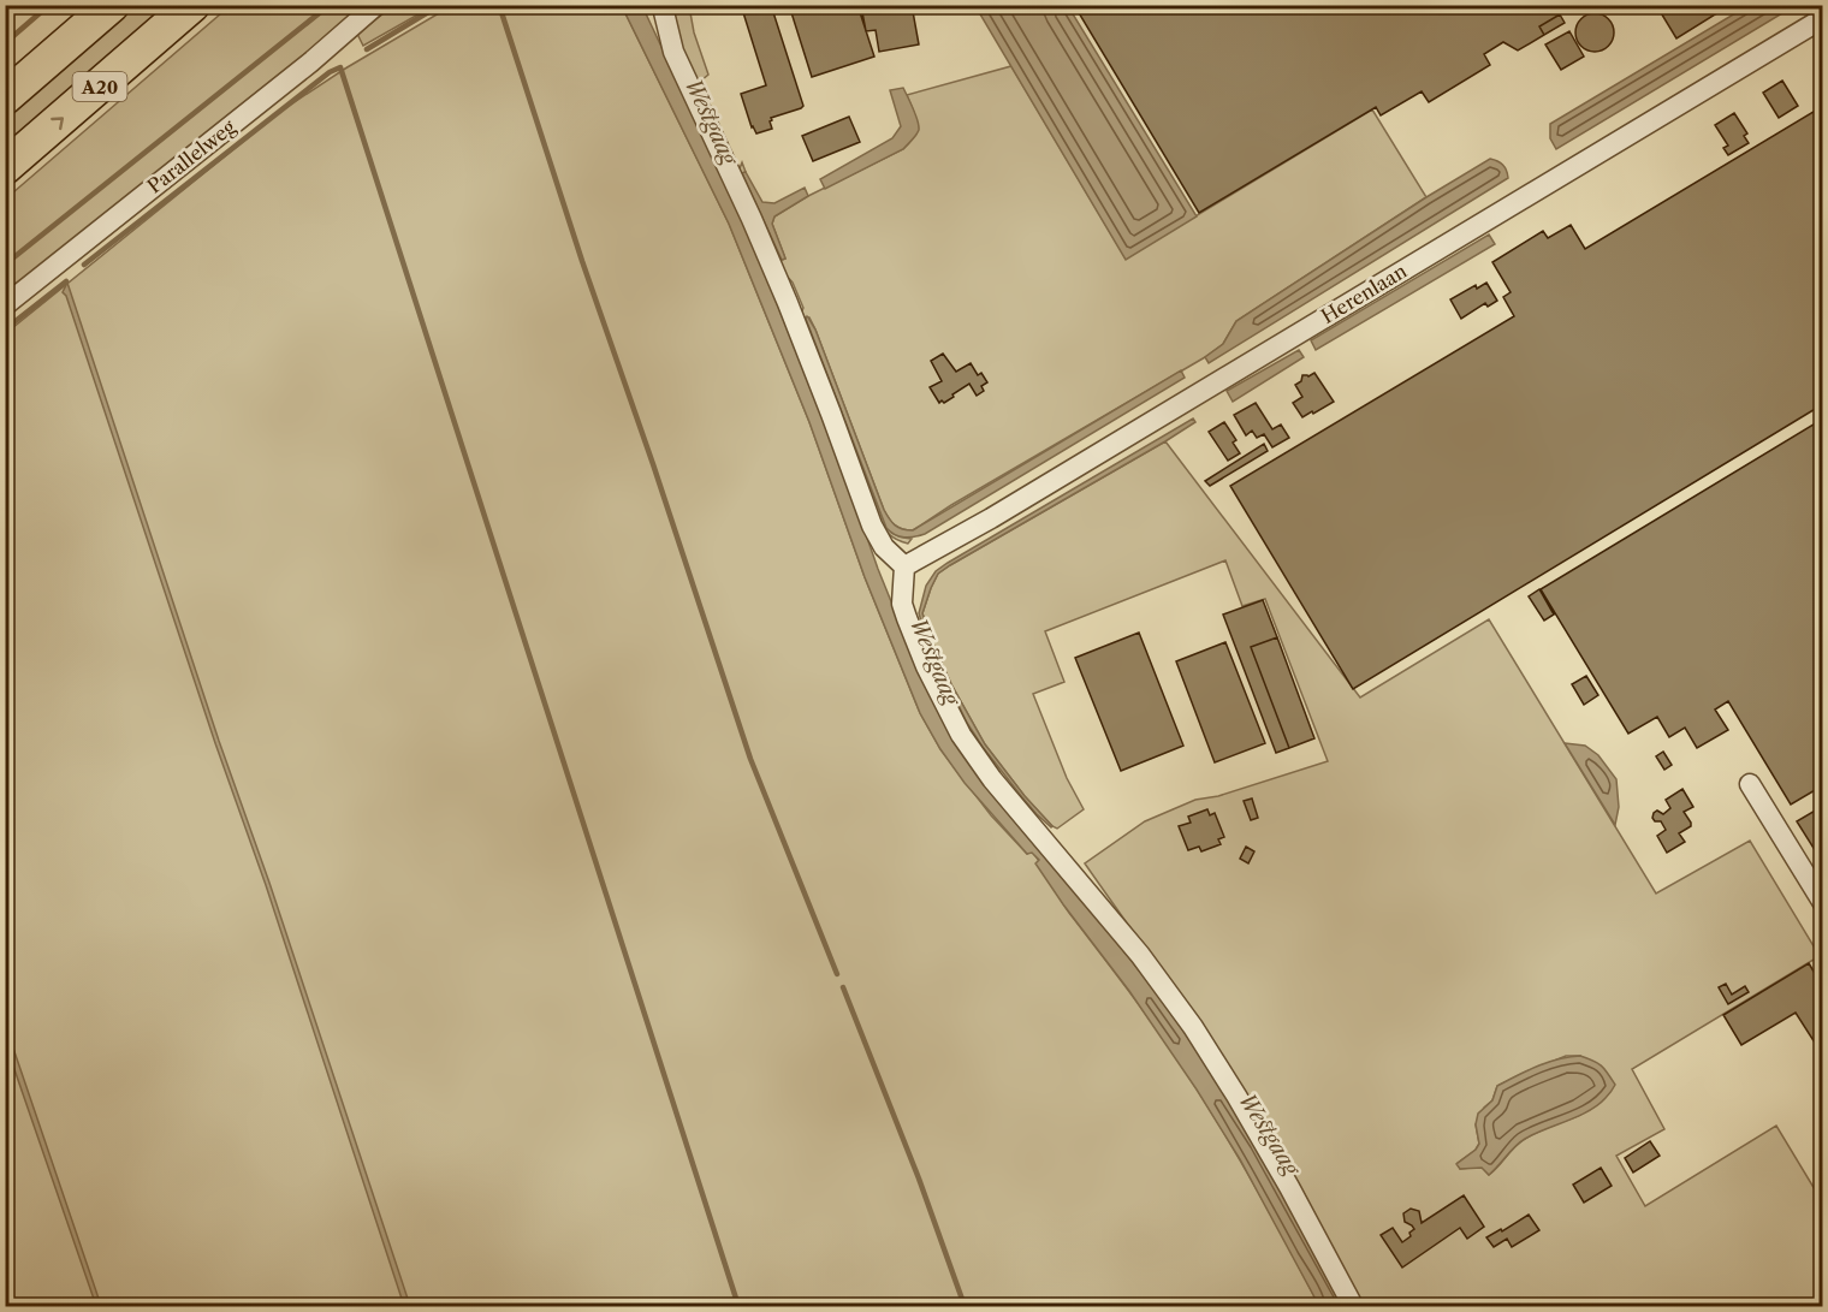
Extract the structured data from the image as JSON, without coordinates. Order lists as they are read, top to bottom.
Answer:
{
  "streets": {
    "highway": ["A20"],
    "street": ["Parallelweg", "Herenlaan"]
  },
  "water": ["Westgaag"]
}
